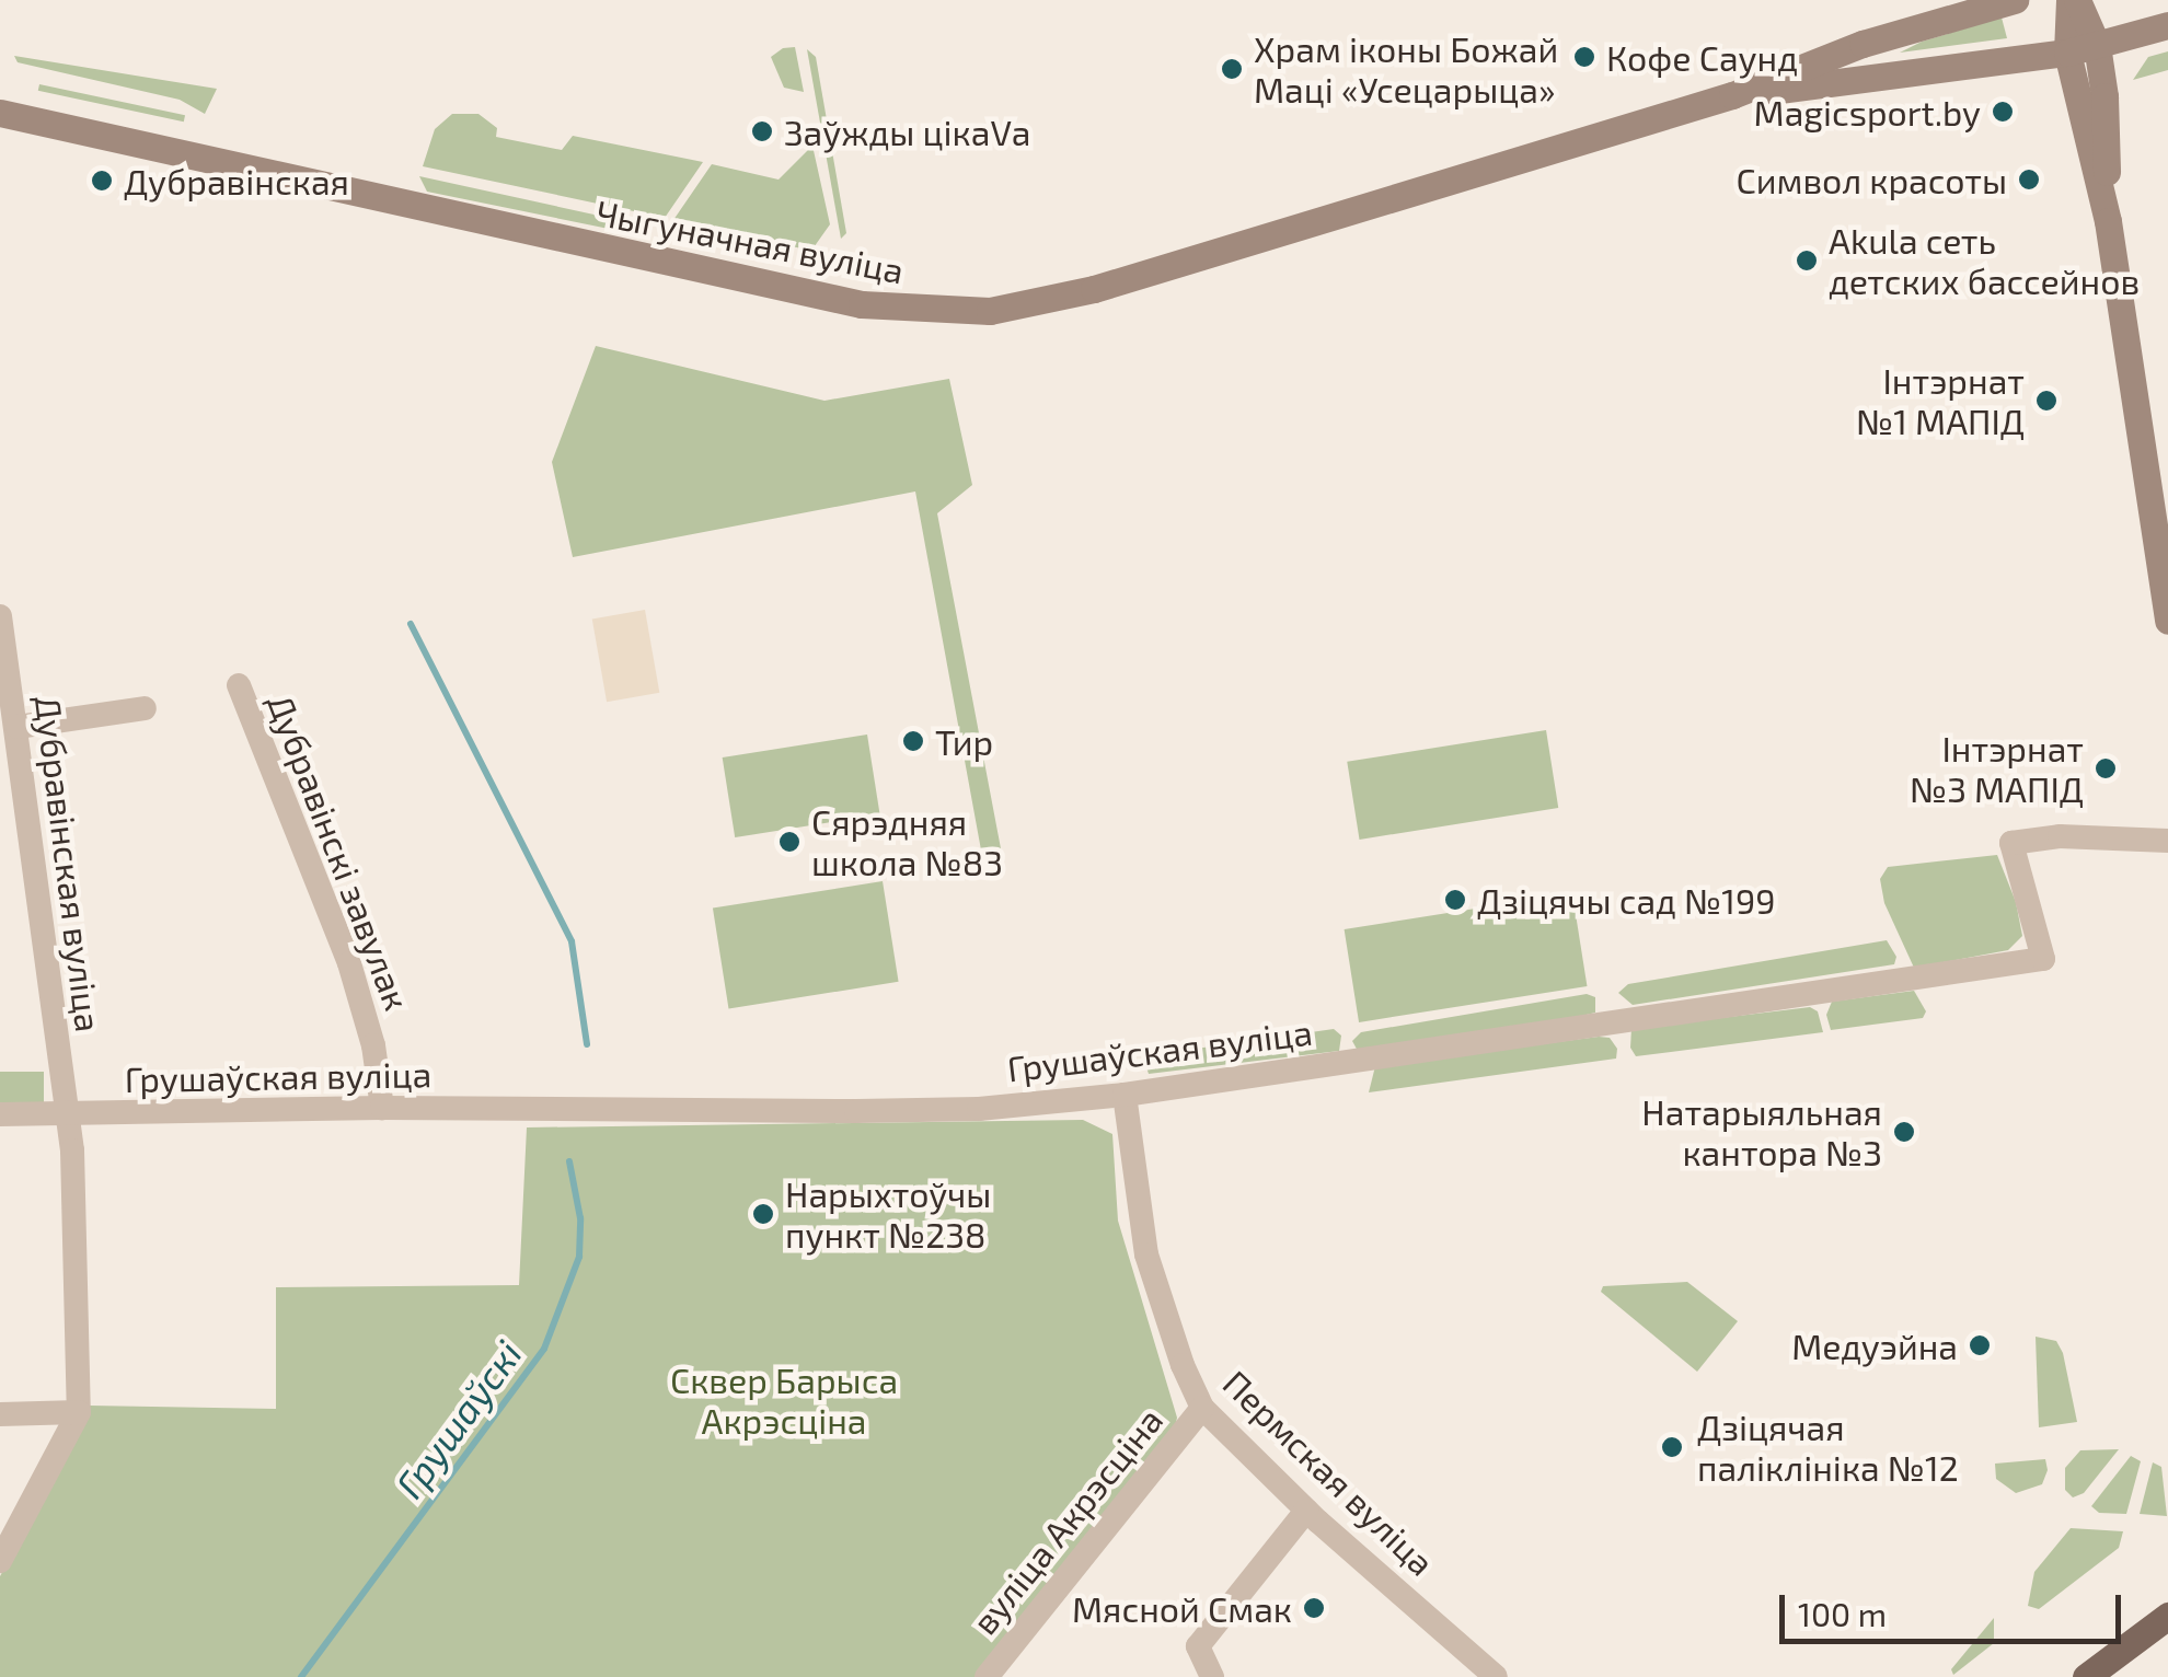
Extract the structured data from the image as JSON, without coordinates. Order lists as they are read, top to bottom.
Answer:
{
  "streets": {
    "main road": ["Чыгуначная вуліца"],
    "street": [
      "Дубравінскі завулак",
      "Дубравінская вуліца",
      "Грушаўская вуліца",
      "Пермская вуліца",
      "вуліца Акрэсціна"
    ]
  },
  "crossings": [
    ["Дубравінскі завулак", "Грушаўская вуліца"],
    ["Дубравінская вуліца", "Грушаўская вуліца"],
    ["Грушаўская вуліца", "Пермская вуліца"],
    ["Пермская вуліца", "вуліца Акрэсціна"]
  ],
  "water": ["Грушаўскі"],
  "parks": ["Сквер Барыса Акрэсціна"],
  "places": [
    "Кофе Саунд",
    "Храм іконы Божай Маці «Усецарыца»",
    "Magicsport.by",
    "Заўжды цікаVа",
    "Символ красоты",
    "Дубравінская",
    "Akula сеть детских бассейнов",
    "Інтэрнат №1 МАПІД",
    "Тир",
    "Інтэрнат №3 МАПІД",
    "Сярэдняя школа №83",
    "Дзіцячы сад №199",
    "Натарыяльная кантора №3",
    "Нарыхтоўчы пункт №238",
    "Медуэйна",
    "Дзіцячая паліклініка №12",
    "Мясной Смак"
  ],
  "scale_bar": "100 m"
}
